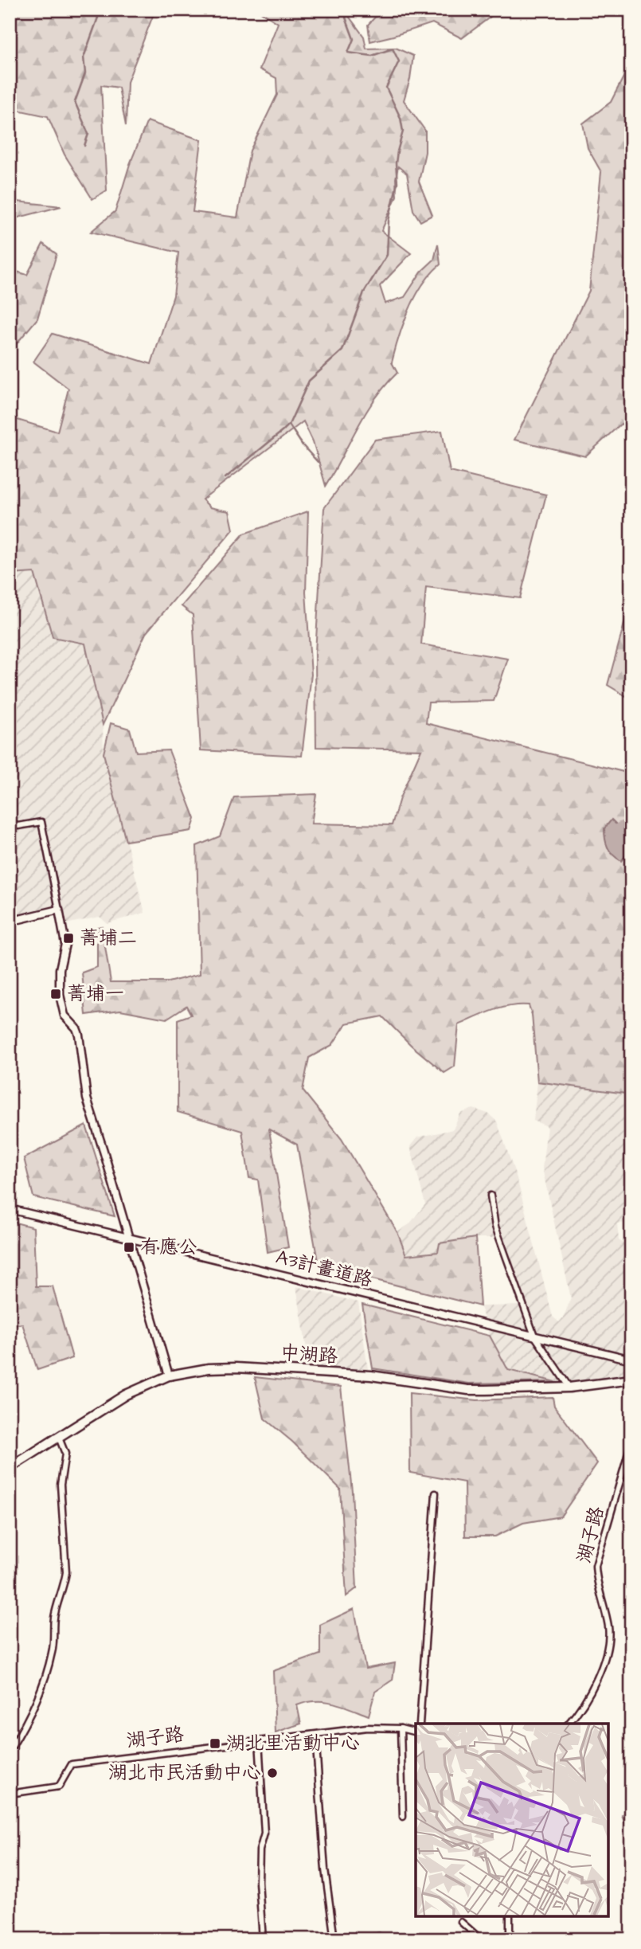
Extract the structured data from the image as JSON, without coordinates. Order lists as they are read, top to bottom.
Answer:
{
  "streets": {
    "main road": ["中湖路"],
    "street": ["A3計畫道路", "湖子路"]
  },
  "places": {
    "transit": [
      "菁埔二",
      "菁埔一",
      "有應公",
      "湖北里活動中心"
    ],
    "other": ["湖北市民活動中心"]
  }
}
